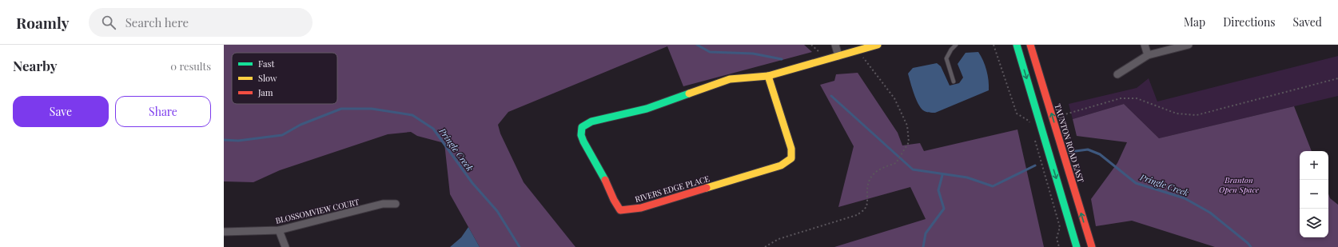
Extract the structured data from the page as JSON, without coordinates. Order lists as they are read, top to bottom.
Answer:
{
  "streets": {
    "street": ["TAUNTON ROAD EAST", "RIVERS EDGE PLACE", "BLOSSOMVIEW COURT"]
  },
  "water": ["Pringle Creek"],
  "parks": ["Branton Open Space"],
  "legend": ["Fast", "Slow", "Jam"],
  "page": {
    "header": "Roamly",
    "search": "Search here",
    "nav": ["Map", "Directions", "Saved"],
    "heading": ["Nearby", "0 results"],
    "buttons": ["Save", "Share"],
    "map_buttons": ["+", "−"]
  }
}
